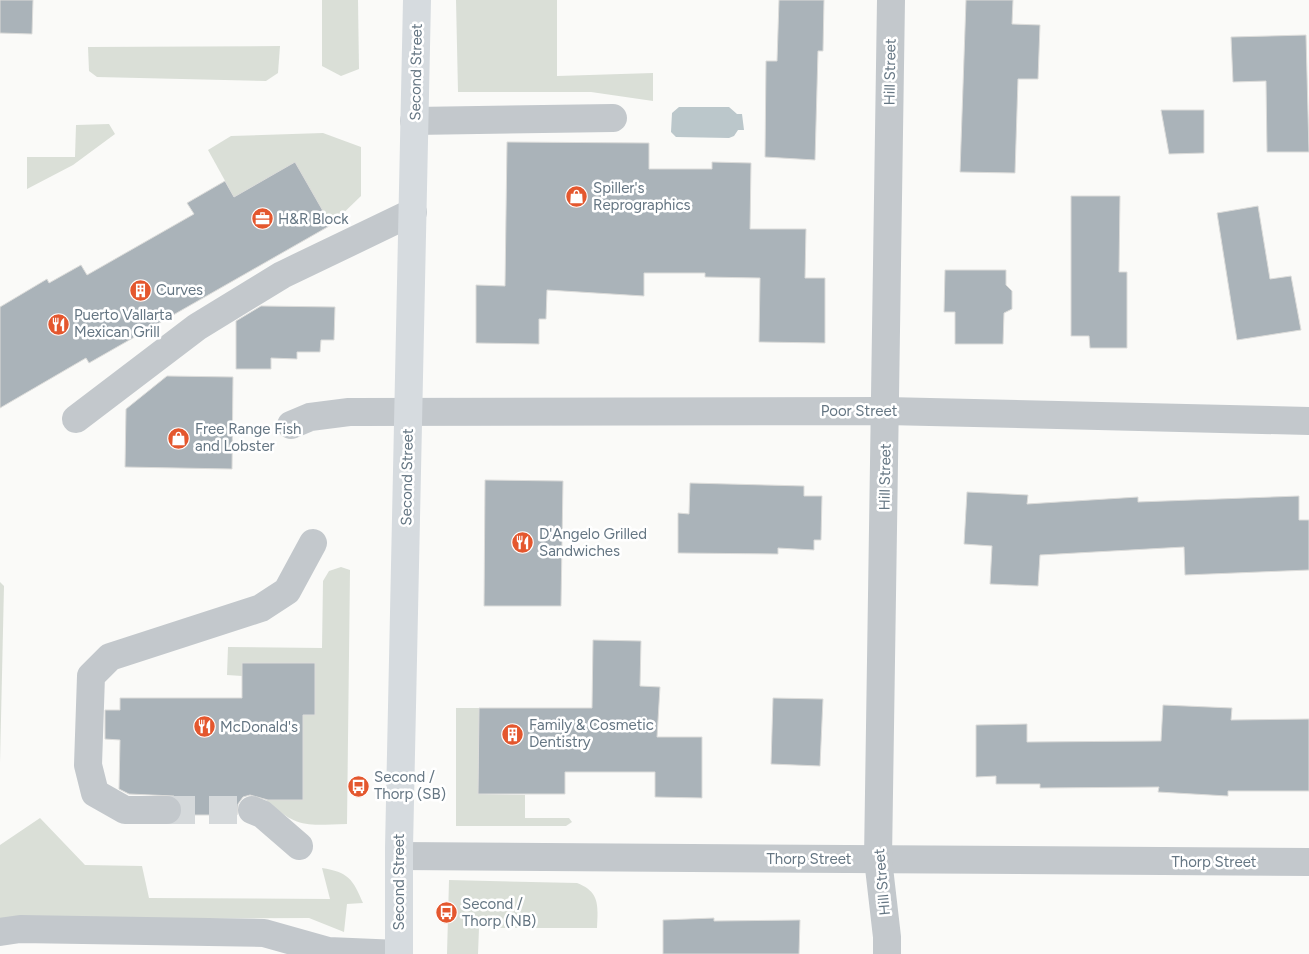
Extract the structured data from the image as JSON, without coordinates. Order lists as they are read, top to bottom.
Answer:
{
  "streets": {
    "main road": ["Second Street"],
    "street": ["Hill Street", "Poor Street", "Thorp Street"]
  },
  "crossings": [
    ["Second Street", "Poor Street"],
    ["Second Street", "Thorp Street"],
    ["Hill Street", "Poor Street"],
    ["Hill Street", "Thorp Street"]
  ],
  "places": {
    "shop": ["Spiller's Reprographics", "Free Range Fish and Lobster"],
    "office": ["H&R Block"],
    "building": ["Curves", "Family & Cosmetic Dentistry"],
    "restaurant": ["Puerto Vallarta Mexican Grill", "D'Angelo Grilled Sandwiches", "McDonald's"],
    "bus stop": ["Second / Thorp (SB)", "Second / Thorp (NB)"]
  }
}
